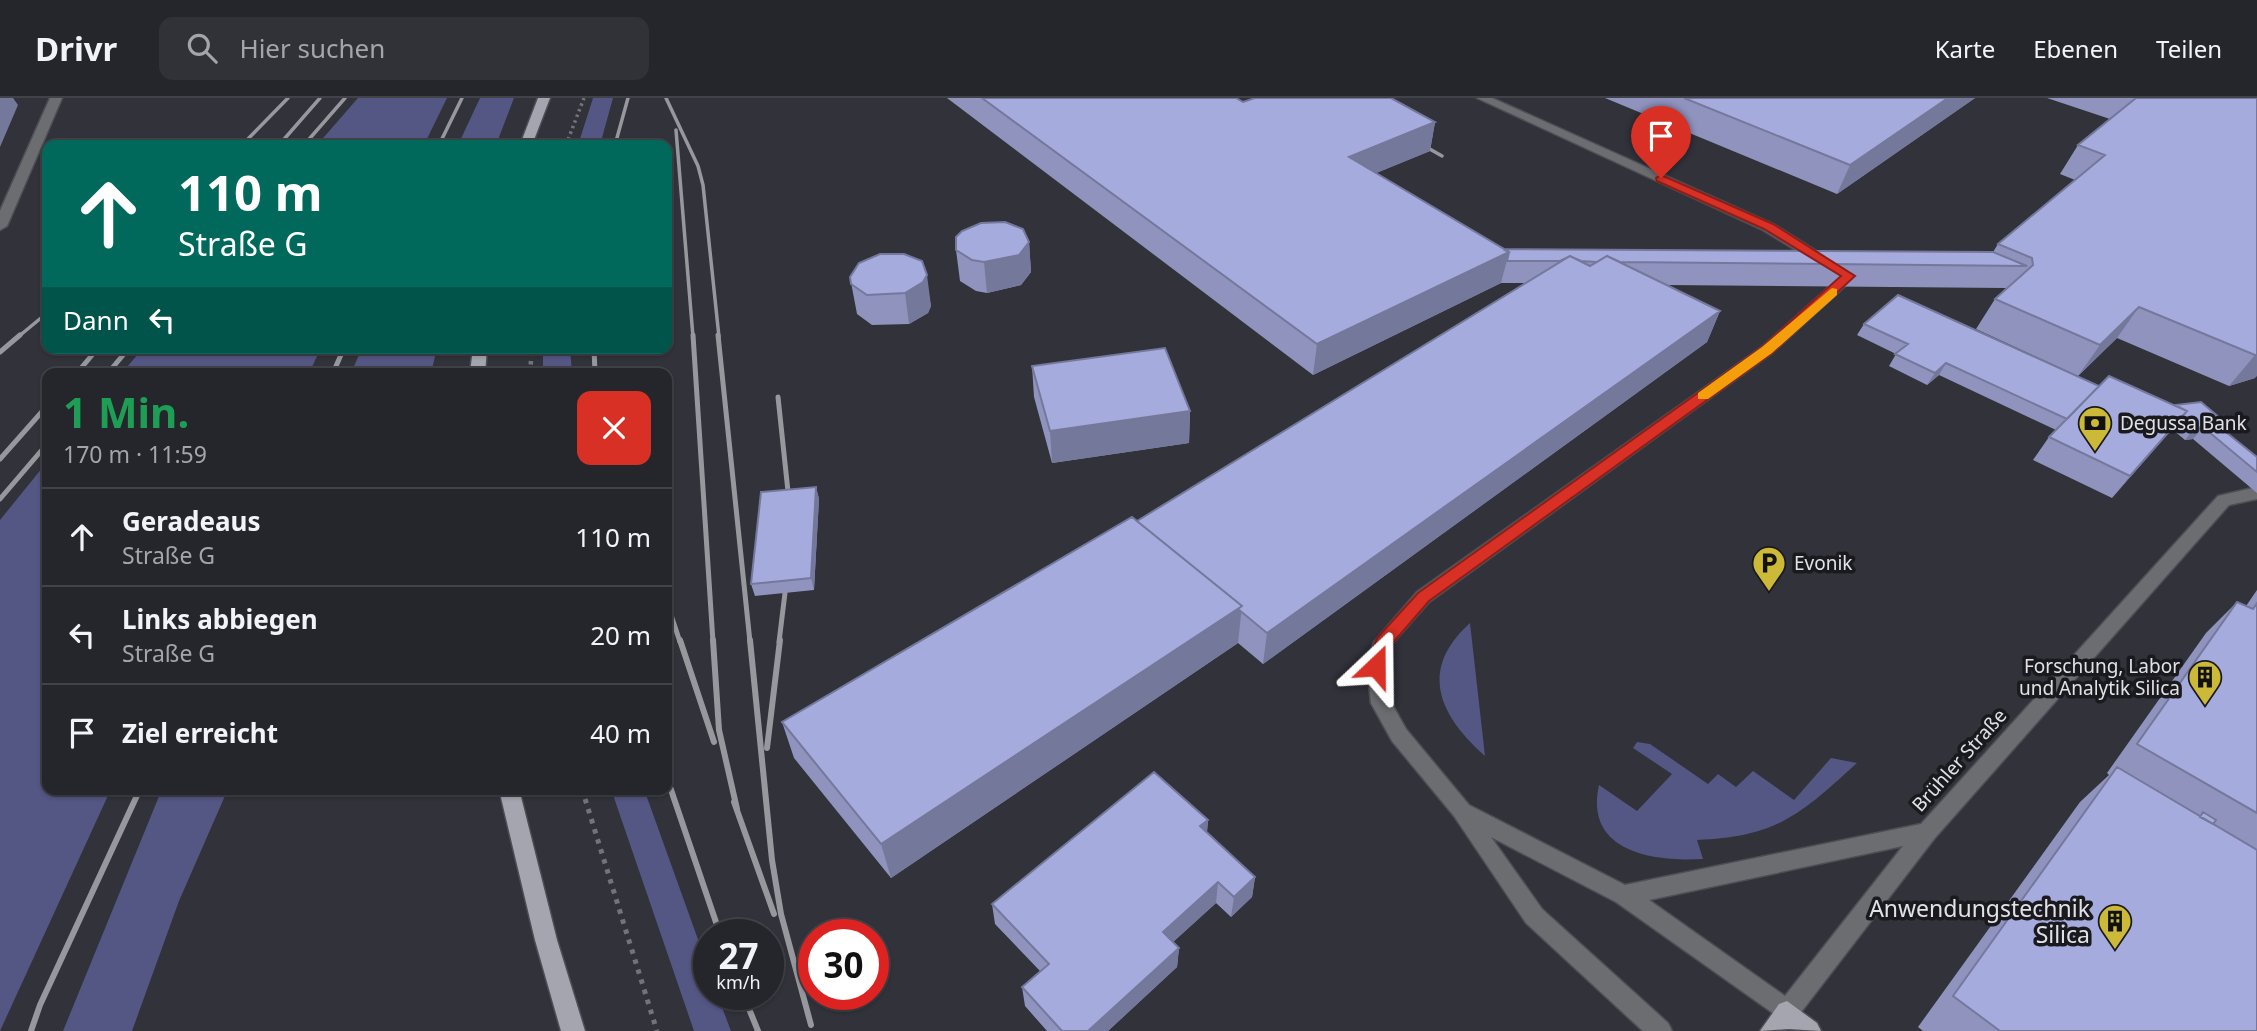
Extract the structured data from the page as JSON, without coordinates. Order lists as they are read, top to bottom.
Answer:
{
  "streets": {
    "main road": ["Brühler Straße"]
  },
  "places": {
    "bank": ["Degussa Bank"],
    "parking": ["Evonik"],
    "building": ["Forschung, Labor und Analytik Silica", "Anwendungstechnik Silica"]
  },
  "page": {
    "header": "Drivr",
    "search": "Hier suchen",
    "nav": ["Karte", "Ebenen", "Teilen"],
    "turn": ["110 m", "Straße G"],
    "then": "Dann",
    "heading": ["1 Min.", "170 m · 11:59"],
    "list": [
      {
        "name": "Geradeaus",
        "note": "Straße G",
        "value": "110 m"
      },
      {
        "name": "Links abbiegen",
        "note": "Straße G",
        "value": "20 m"
      },
      {
        "name": "Ziel erreicht",
        "value": "40 m"
      }
    ],
    "speed": "27 km/h",
    "limit": "30"
  }
}
